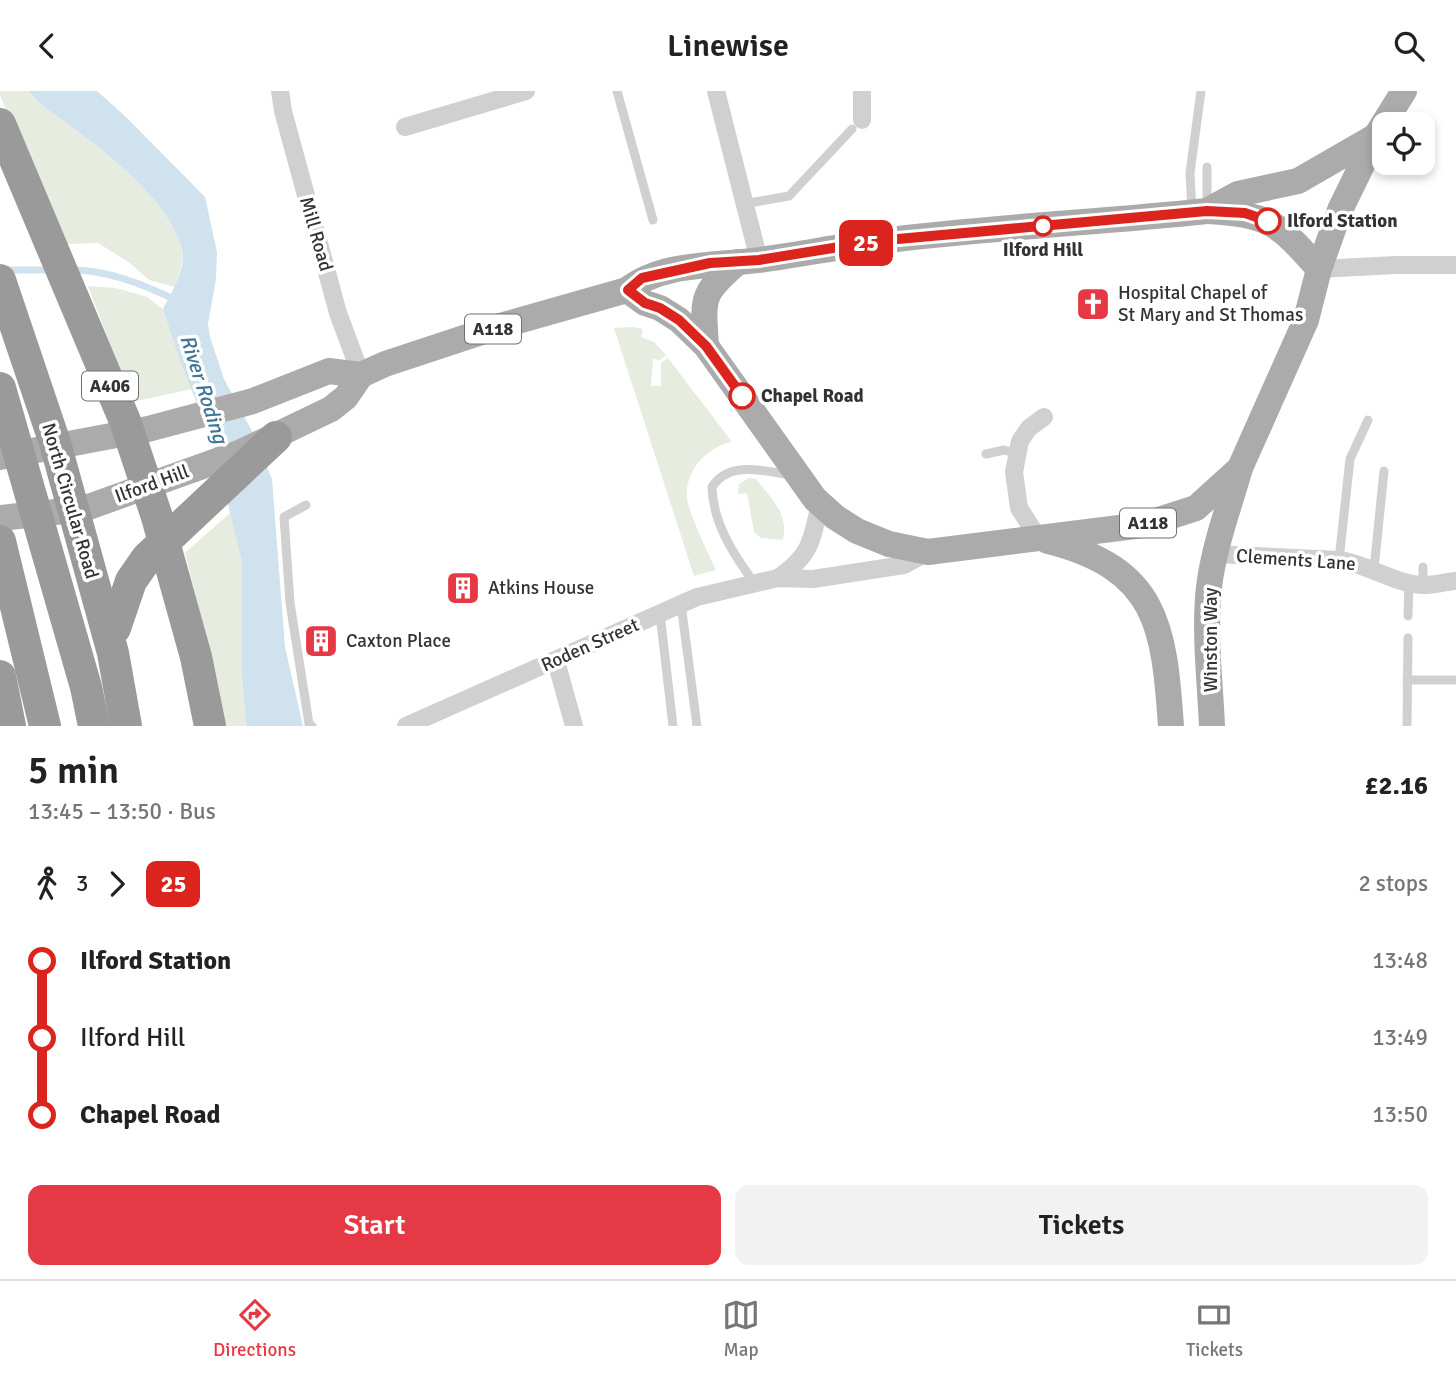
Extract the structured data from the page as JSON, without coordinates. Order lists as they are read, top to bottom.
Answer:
{
  "streets": {
    "highway": ["A406", "North Circular Road"],
    "main road": ["A118", "Ilford Hill", "Winston Way"],
    "street": ["Mill Road", "Clements Lane", "Roden Street"]
  },
  "crossings": [
    ["Mill Road", "Ilford Hill"],
    ["A118", "Ilford Hill"],
    ["A118", "Clements Lane"],
    ["A118", "Winston Way"],
    ["A118", "Roden Street"],
    ["Clements Lane", "Winston Way"]
  ],
  "water": ["River Roding"],
  "places": {
    "other": ["Ilford Station", "Ilford Hill", "Chapel Road"],
    "church": ["Hospital Chapel of St Mary and St Thomas"],
    "building": ["Atkins House", "Caxton Place"]
  },
  "lines": ["bus line 25"],
  "page": {
    "header": "Linewise",
    "on_map": "25",
    "heading": ["5 min", "13:45 – 13:50 · Bus", "£2.16"],
    "legs": ["3", "25", "2 stops"],
    "list": [
      {
        "name": "Ilford Station",
        "value": "13:48"
      },
      {
        "name": "Ilford Hill",
        "value": "13:49"
      },
      {
        "name": "Chapel Road",
        "value": "13:50"
      }
    ],
    "buttons": ["Start", "Tickets"],
    "tabs": ["Directions", "Map", "Tickets"]
  }
}
